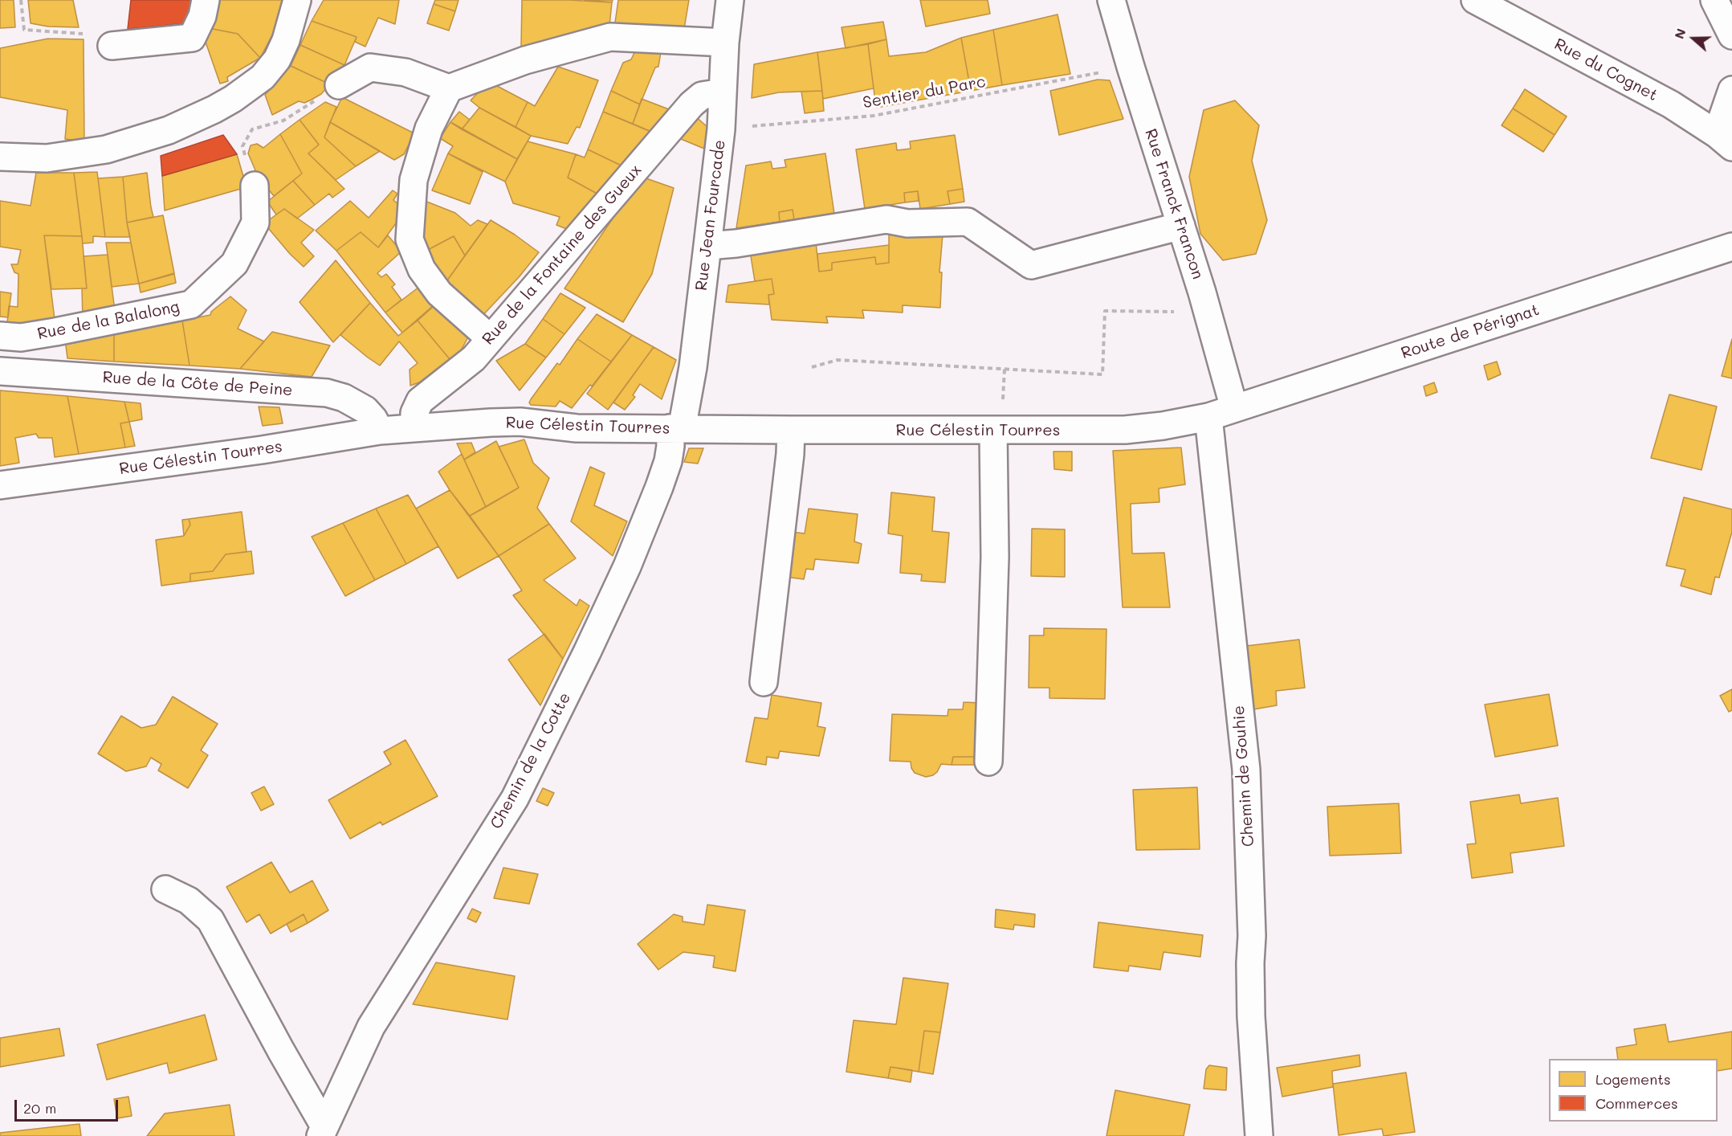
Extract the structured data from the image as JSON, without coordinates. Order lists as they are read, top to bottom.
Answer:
{
  "streets": {
    "street": [
      "Rue du Cognet",
      "Rue Franck Francon",
      "Rue Jean Fourcade",
      "Rue de la Fontaine des Gueux",
      "Rue de la Balalong",
      "Route de Pérignat",
      "Rue de la Côte de Peine",
      "Rue Célestin Tourres",
      "Chemin de la Cotte",
      "Chemin de Gouhie"
    ],
    "path": ["Sentier du Parc"]
  },
  "crossings": [
    ["Sentier du Parc", "Rue Franck Francon"],
    ["Sentier du Parc", "Rue Jean Fourcade"],
    ["Rue Franck Francon", "Route de Pérignat"],
    ["Rue Jean Fourcade", "Rue de la Fontaine des Gueux"],
    ["Rue Jean Fourcade", "Rue Célestin Tourres"],
    ["Rue Jean Fourcade", "Chemin de la Cotte"],
    ["Rue de la Fontaine des Gueux", "Rue Célestin Tourres"],
    ["Route de Pérignat", "Rue Célestin Tourres"],
    ["Route de Pérignat", "Chemin de Gouhie"],
    ["Rue de la Côte de Peine", "Rue Célestin Tourres"],
    ["Rue Célestin Tourres", "Chemin de la Cotte"],
    ["Rue Célestin Tourres", "Chemin de Gouhie"]
  ],
  "legend": ["Logements", "Commerces"],
  "scale_bar": "20 m",
  "north": "left"
}
